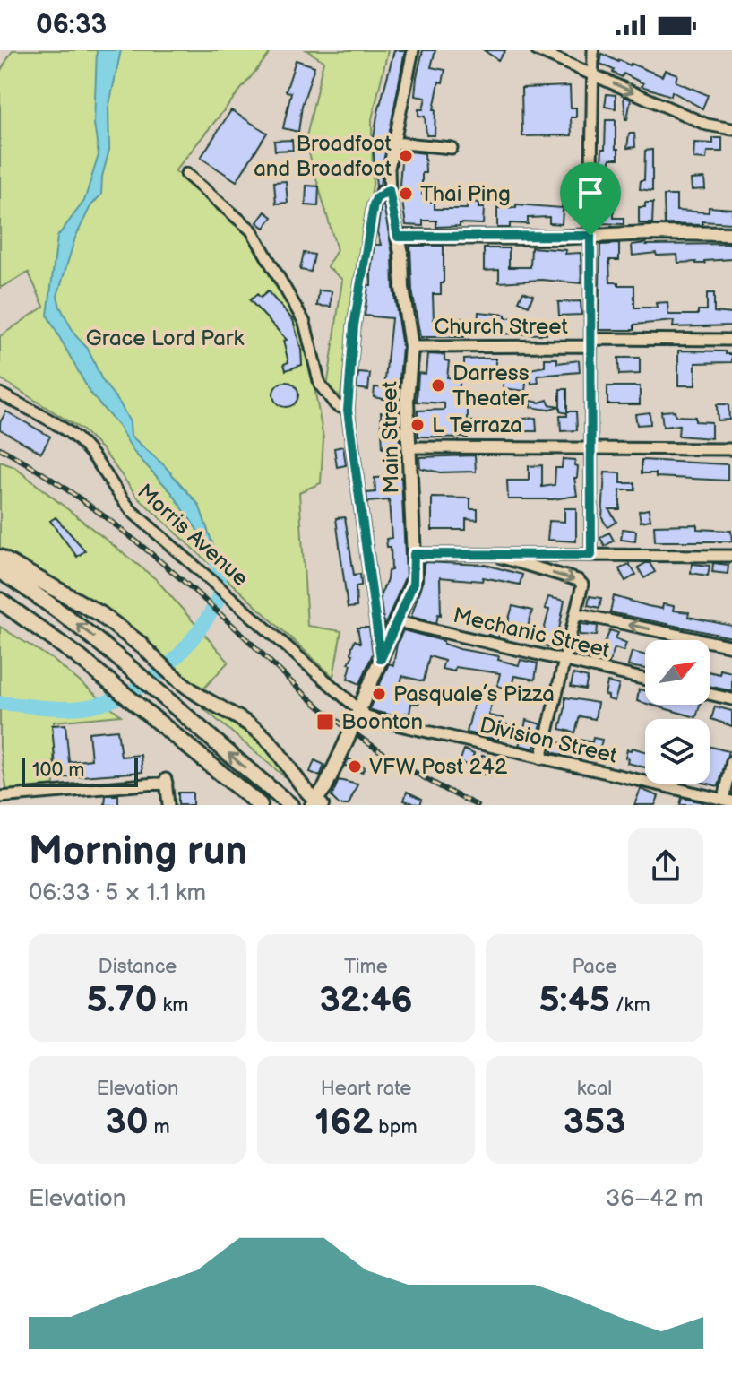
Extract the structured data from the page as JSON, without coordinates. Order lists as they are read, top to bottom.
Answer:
{
  "streets": {
    "main road": ["Main Street"],
    "street": [
      "Church Street",
      "Morris Avenue",
      "Mechanic Street",
      "Division Street"
    ]
  },
  "crossings": [
    ["Church Street", "Main Street"],
    ["Main Street", "Morris Avenue"],
    ["Main Street", "Mechanic Street"],
    ["Main Street", "Division Street"],
    ["Morris Avenue", "Division Street"]
  ],
  "parks": ["Grace Lord Park"],
  "places": {
    "other": [
      "Broadfoot and Broadfoot",
      "Thai Ping",
      "Darress Theater",
      "L Terraza",
      "Pasquale’s Pizza",
      "VFW Post 242"
    ],
    "transit": ["Boonton"]
  },
  "scale_bar": "100 m",
  "north": "top right",
  "page": {
    "status": "06:33",
    "scale": "100 m",
    "heading": ["Morning run", "06:33 · 5 × 1.1 km"],
    "stats": [
      ["Distance", "5.70 km"],
      ["Time", "32:46"],
      ["Pace", "5:45 /km"],
      ["Elevation", "30 m"],
      ["Heart rate", "162 bpm"],
      ["kcal", "353"]
    ],
    "chart": ["Elevation", "36–42 m"]
  }
}
